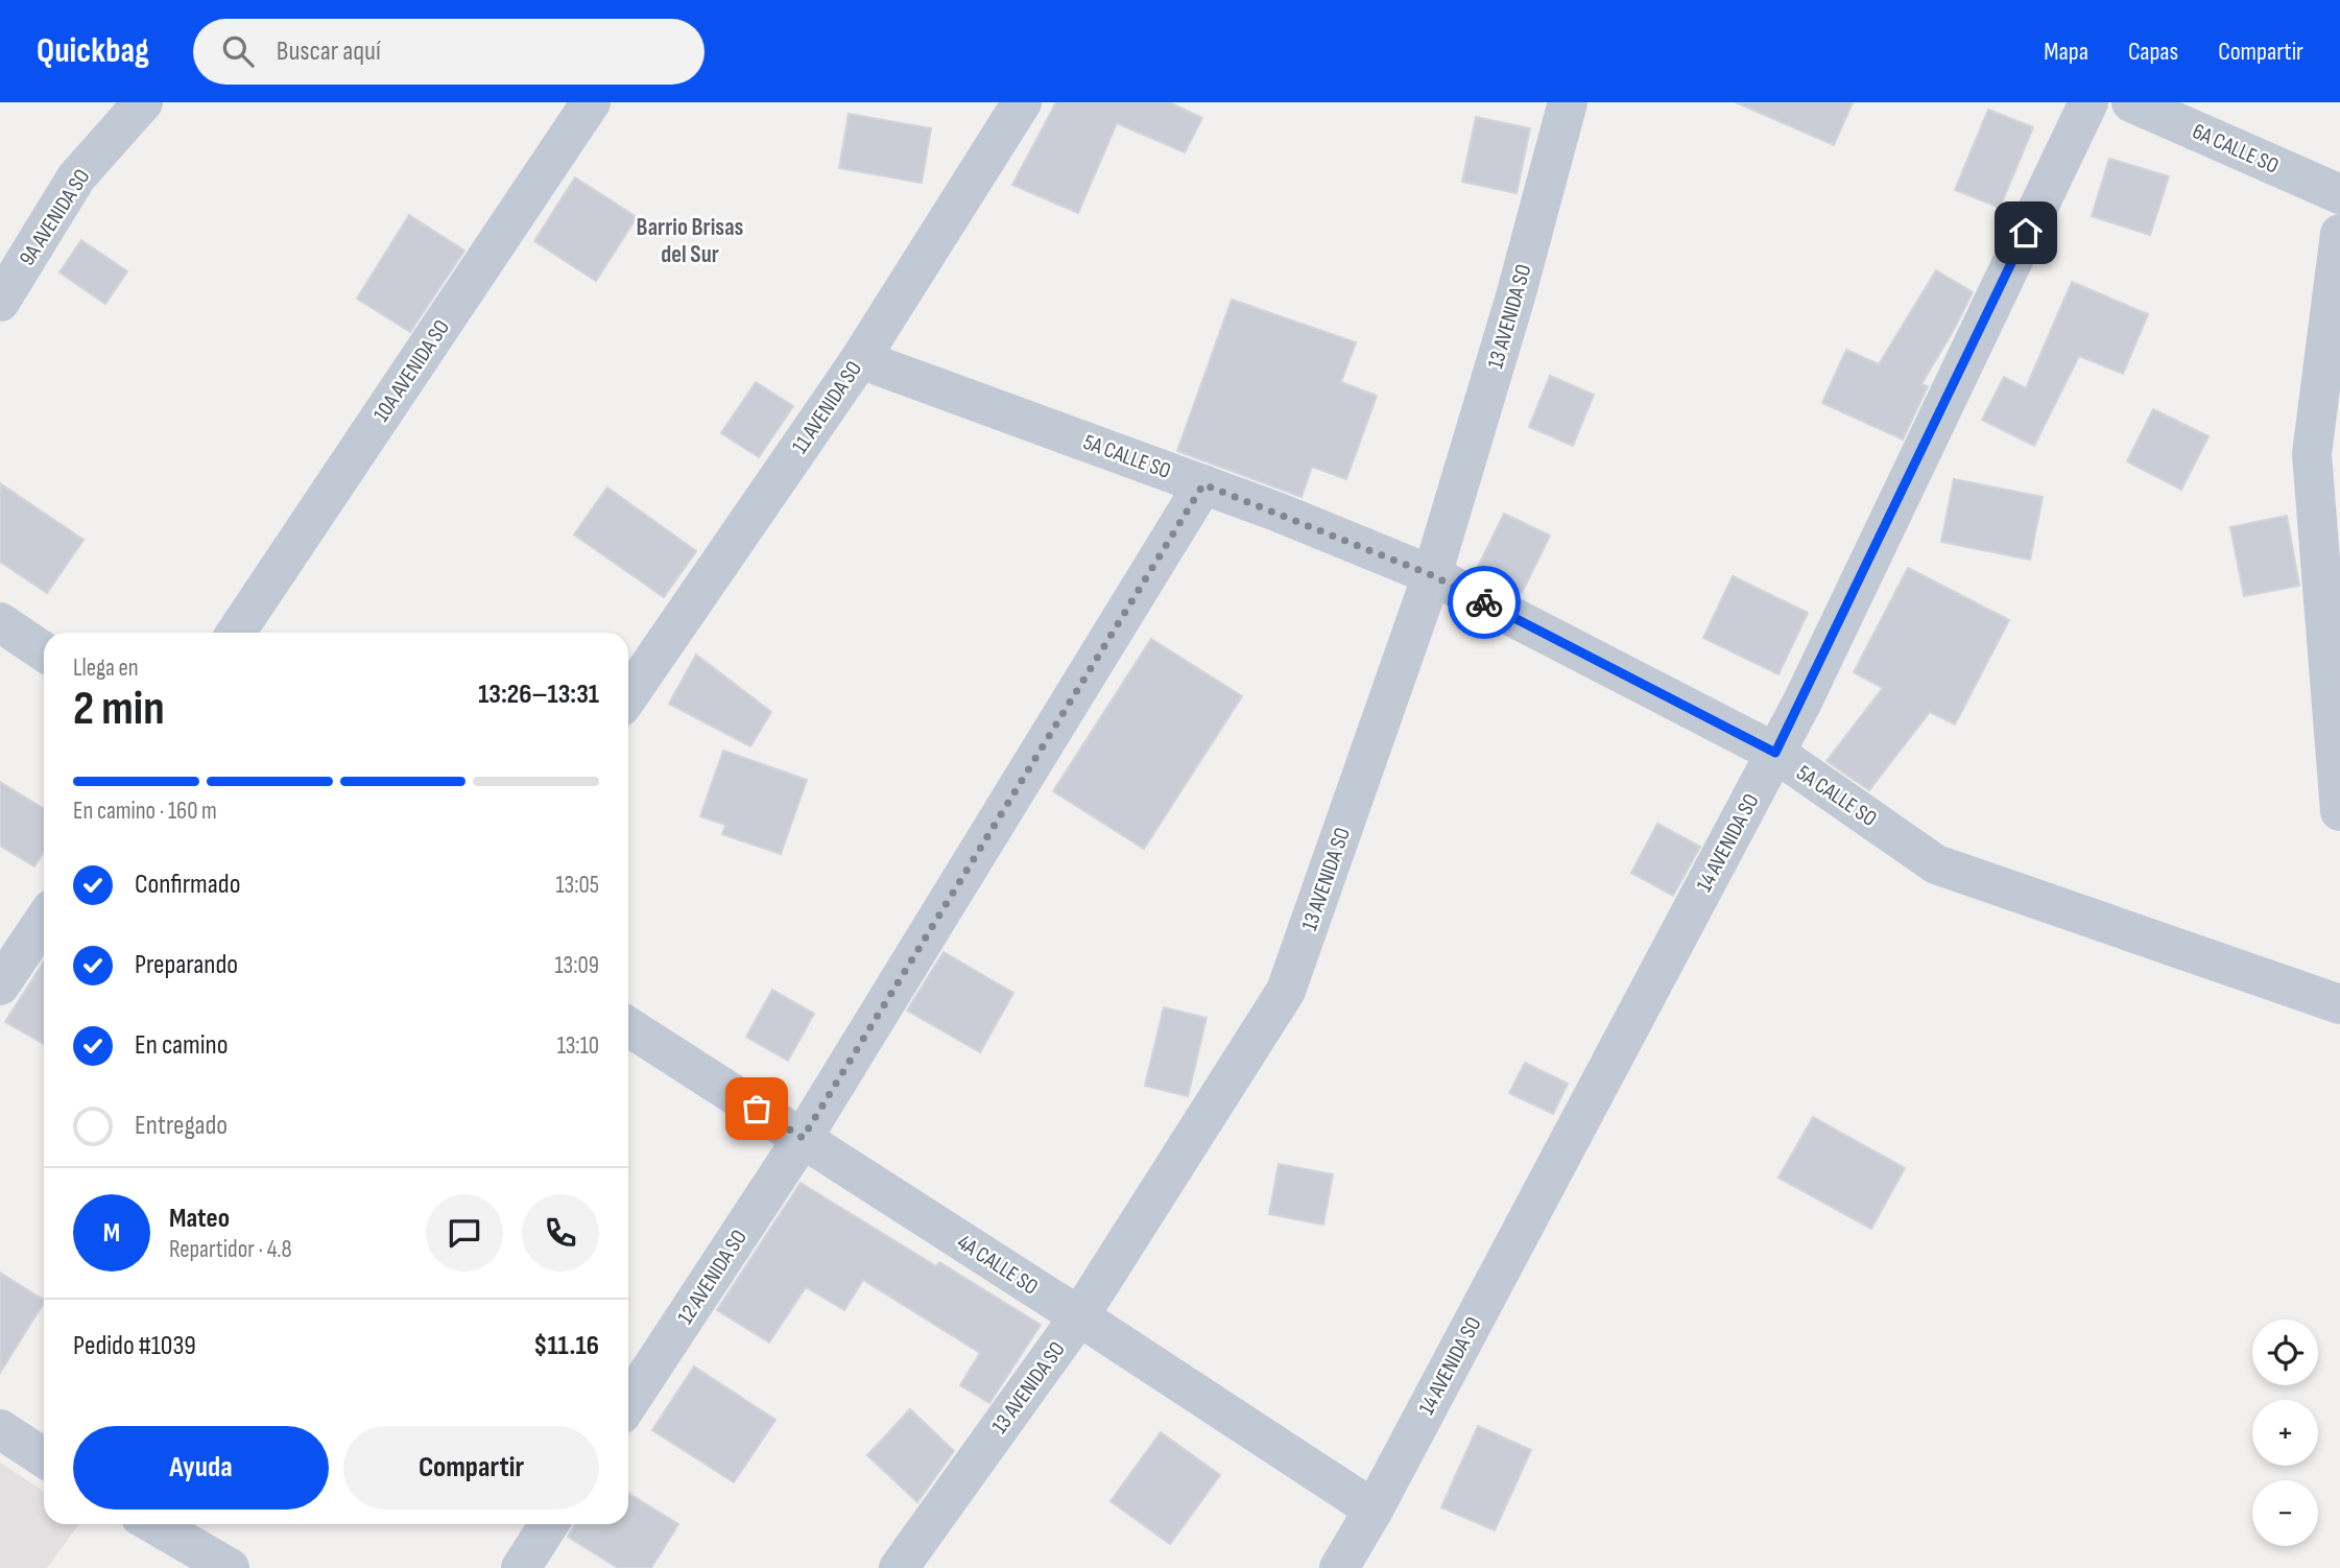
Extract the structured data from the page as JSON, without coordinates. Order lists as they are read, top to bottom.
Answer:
{
  "streets": {
    "street": [
      "6A CALLE SO",
      "9A AVENIDA SO",
      "13 AVENIDA SO",
      "10A AVENIDA SO",
      "11 AVENIDA SO",
      "5A CALLE SO",
      "14 AVENIDA SO",
      "4A CALLE SO",
      "12 AVENIDA SO"
    ]
  },
  "crossings": [
    ["13 AVENIDA SO", "5A CALLE SO"],
    ["13 AVENIDA SO", "4A CALLE SO"],
    ["11 AVENIDA SO", "5A CALLE SO"],
    ["5A CALLE SO", "14 AVENIDA SO"],
    ["5A CALLE SO", "12 AVENIDA SO"],
    ["14 AVENIDA SO", "4A CALLE SO"],
    ["4A CALLE SO", "12 AVENIDA SO"]
  ],
  "districts": ["Barrio Brisas del Sur"],
  "page": {
    "header": "Quickbag",
    "search": "Buscar aquí",
    "nav": ["Mapa", "Capas", "Compartir"],
    "heading": ["2 min", "Llega en", "13:26–13:31"],
    "panel": [
      "Mateo",
      "Repartidor · 4.8",
      "Pedido #1039",
      "$11.16"
    ],
    "bar": "En camino · 160 m",
    "list": [
      ["Confirmado", "13:05"],
      ["Preparando", "13:09"],
      ["En camino", "13:10"],
      "Entregado"
    ],
    "round": "M",
    "map_buttons": ["+", "−"],
    "buttons": ["Ayuda", "Compartir"]
  }
}
